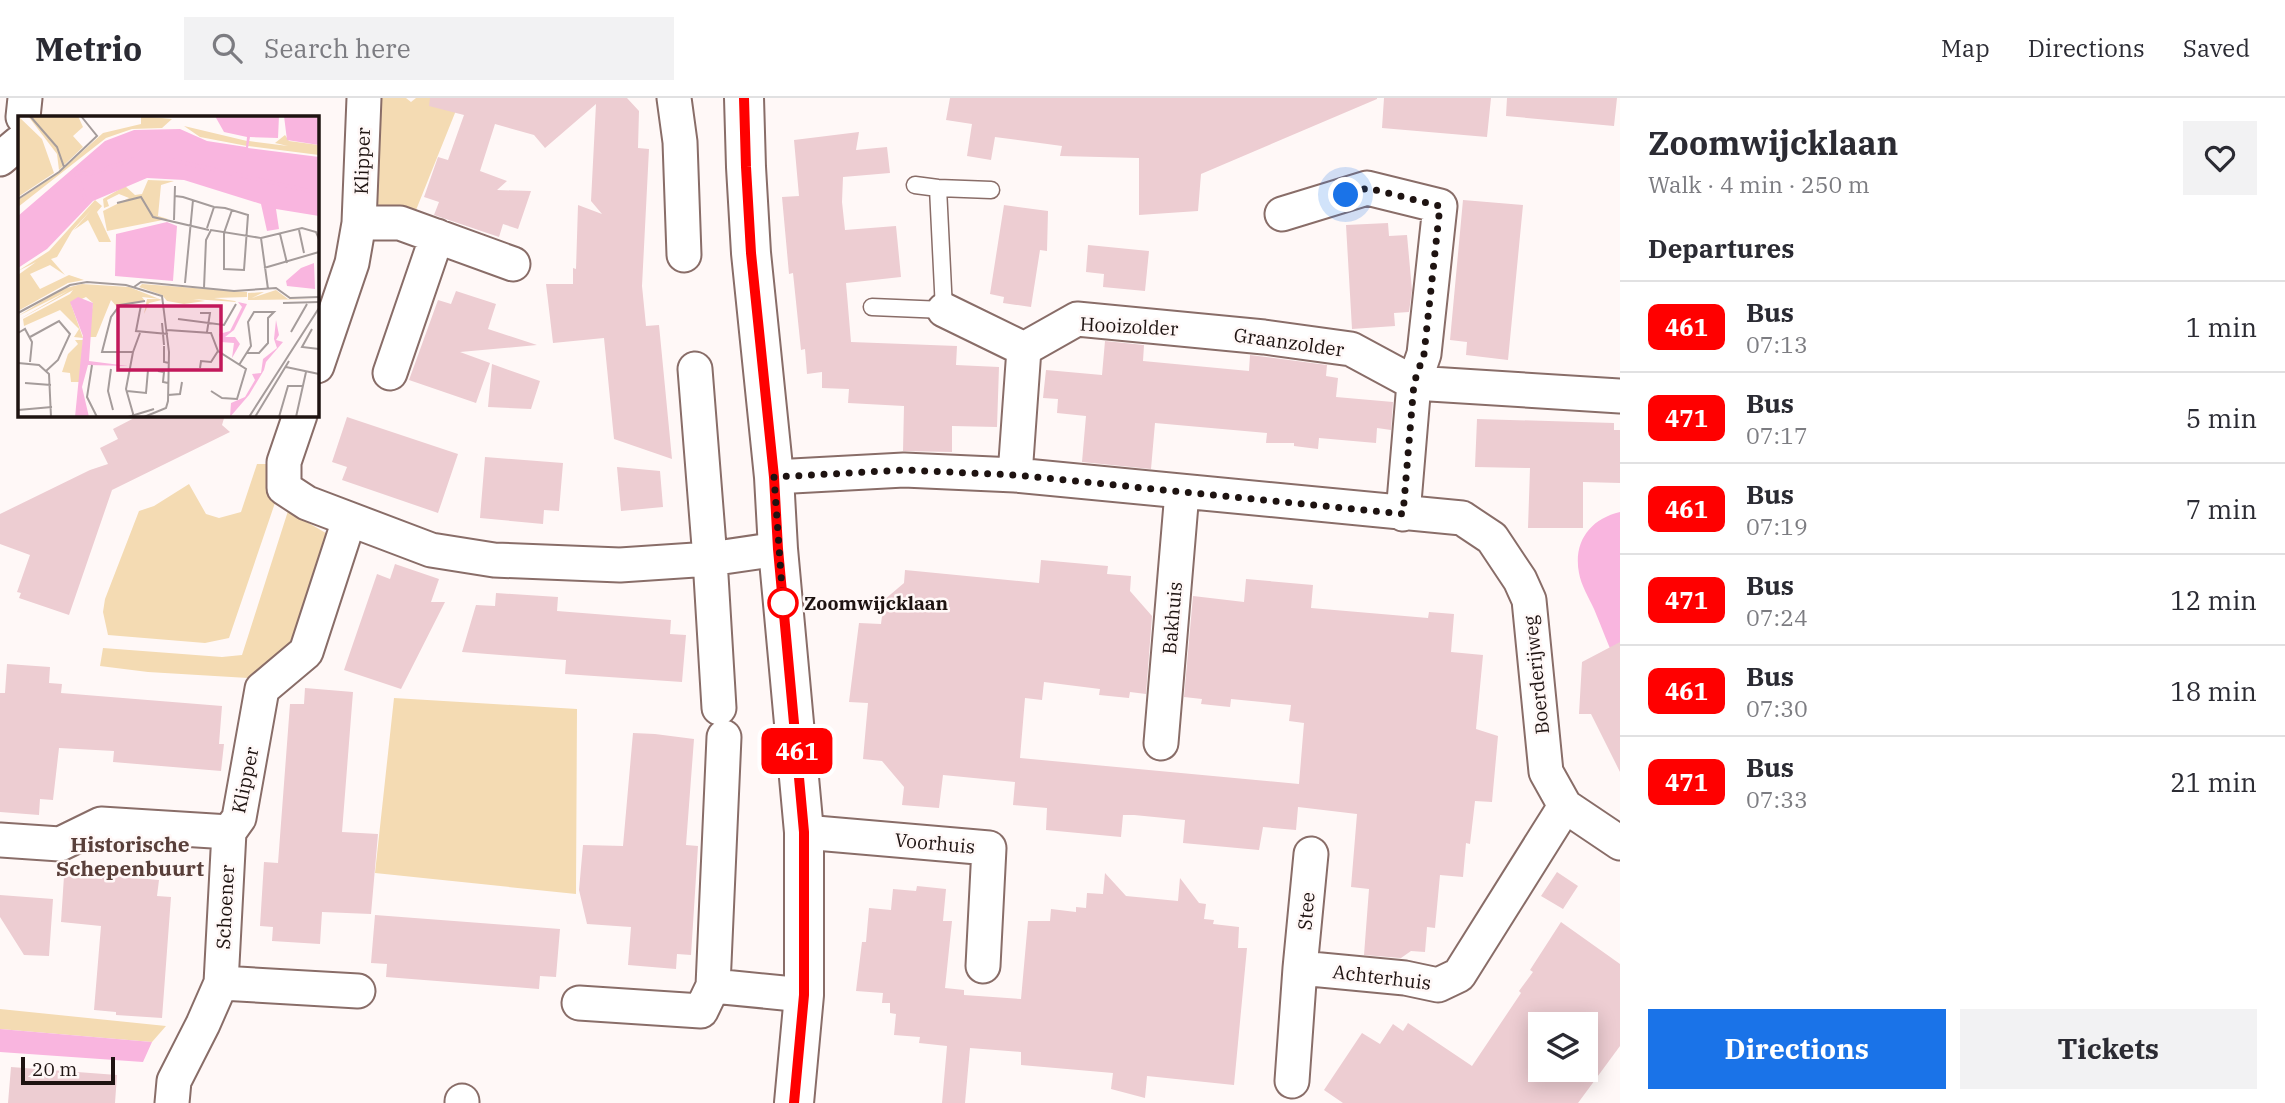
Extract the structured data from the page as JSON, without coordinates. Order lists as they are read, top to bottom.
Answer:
{
  "streets": {
    "street": [
      "Klipper",
      "Hooizolder",
      "Graanzolder",
      "Bakhuis",
      "Boerderijweg",
      "Voorhuis",
      "Schoener",
      "Stee",
      "Achterhuis"
    ]
  },
  "crossings": [
    ["Klipper", "Schoener"],
    ["Hooizolder", "Graanzolder"],
    ["Bakhuis", "Boerderijweg"],
    ["Boerderijweg", "Achterhuis"],
    ["Stee", "Achterhuis"]
  ],
  "districts": ["Historische Schepenbuurt"],
  "places": ["Zoomwijcklaan"],
  "lines": ["bus line 461"],
  "scale_bar": "20 m",
  "page": {
    "header": "Metrio",
    "search": "Search here",
    "nav": ["Map", "Directions", "Saved"],
    "on_map": "461",
    "heading": [
      ["Zoomwijcklaan", "Walk · 4 min · 250 m"],
      "Departures"
    ],
    "list": [
      {
        "mark": "461",
        "name": "Bus",
        "note": "07:13",
        "value": "1 min"
      },
      {
        "mark": "471",
        "name": "Bus",
        "note": "07:17",
        "value": "5 min"
      },
      {
        "mark": "461",
        "name": "Bus",
        "note": "07:19",
        "value": "7 min"
      },
      {
        "mark": "471",
        "name": "Bus",
        "note": "07:24",
        "value": "12 min"
      },
      {
        "mark": "461",
        "name": "Bus",
        "note": "07:30",
        "value": "18 min"
      },
      {
        "mark": "471",
        "name": "Bus",
        "note": "07:33",
        "value": "21 min"
      }
    ],
    "buttons": ["Directions", "Tickets"],
    "scale": "20 m"
  }
}
